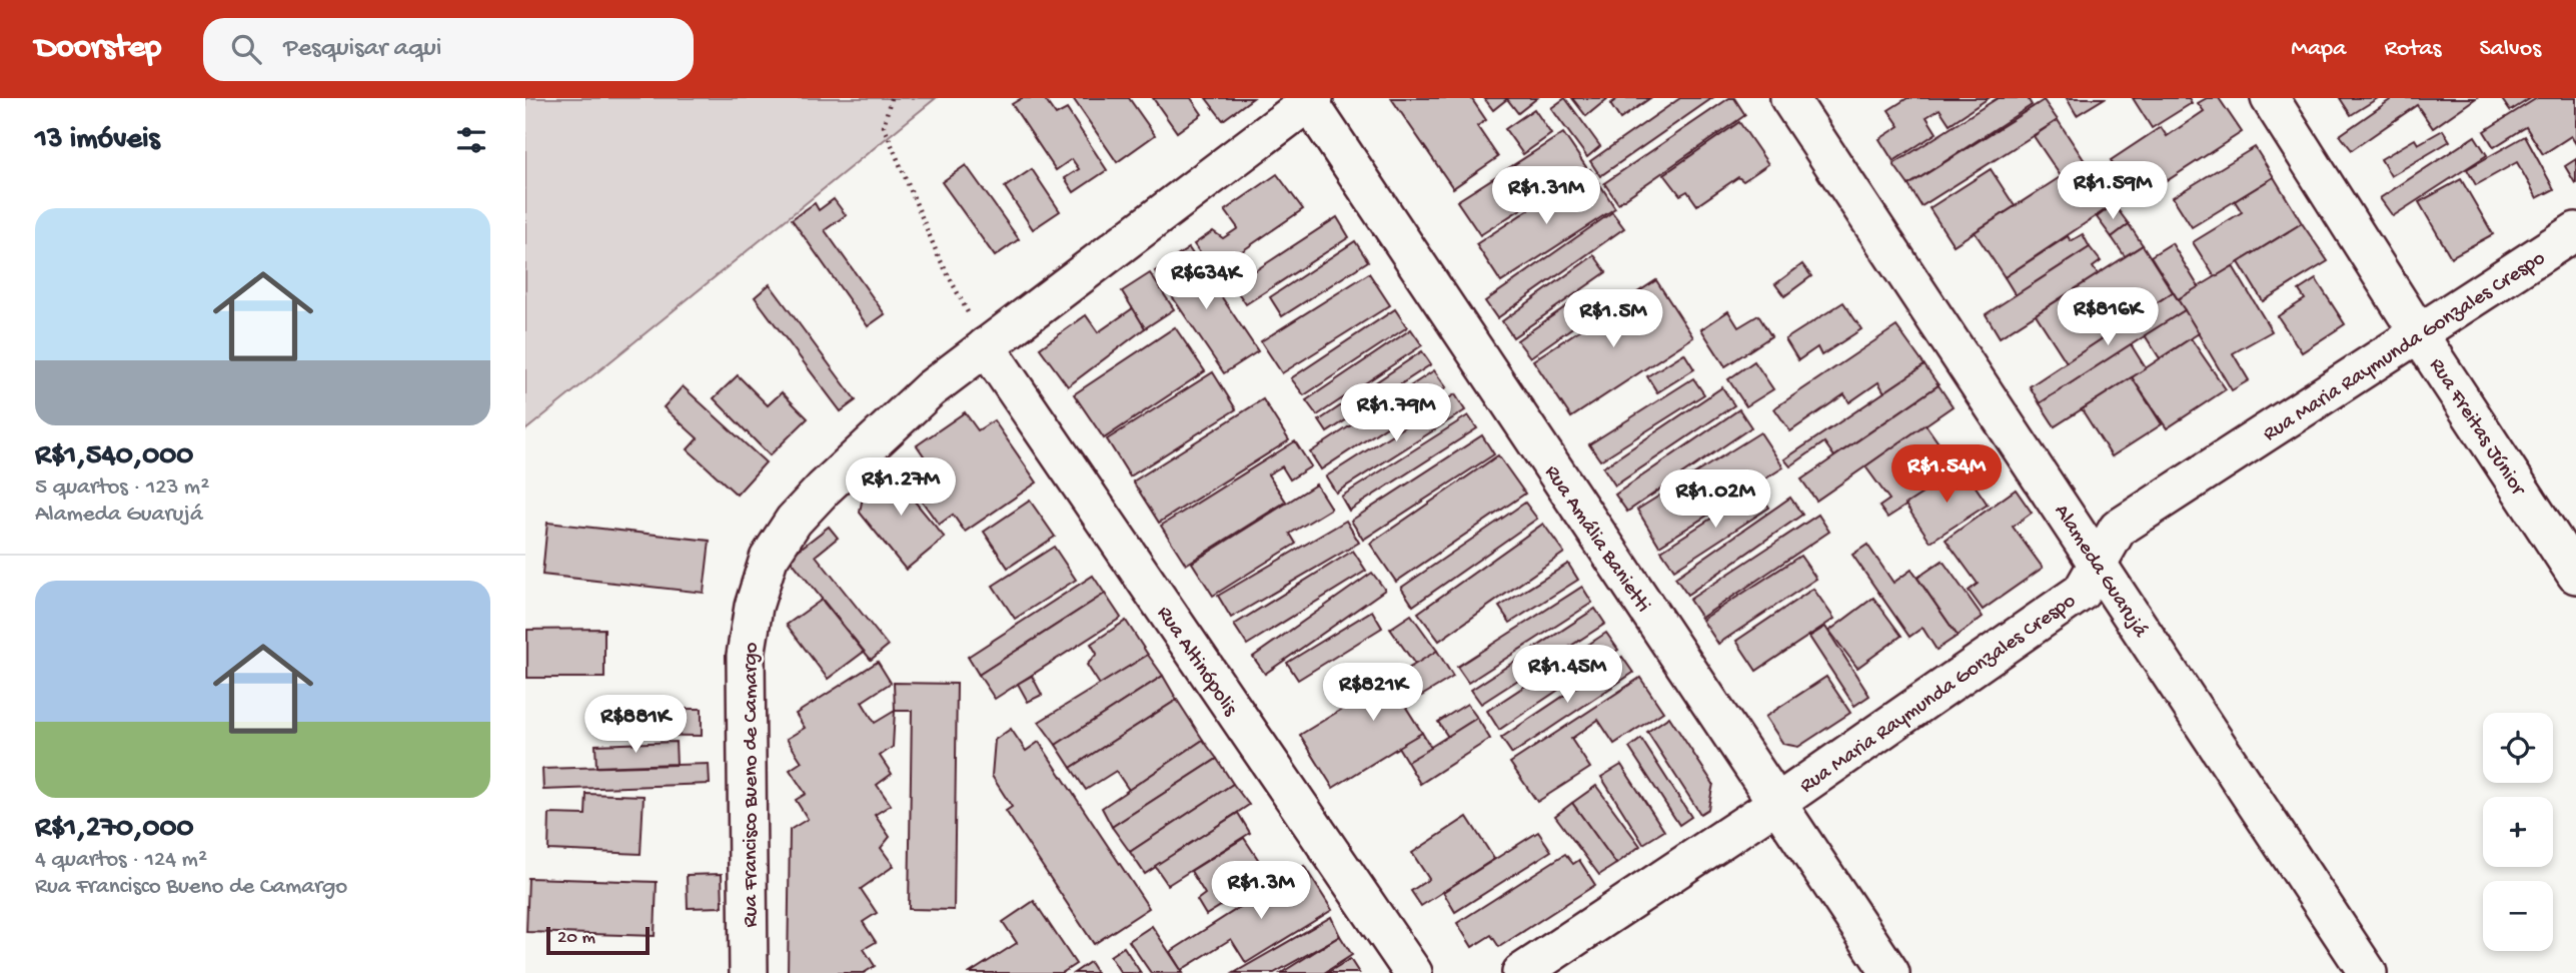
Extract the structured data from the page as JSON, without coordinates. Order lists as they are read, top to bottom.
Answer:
{
  "streets": {
    "street": [
      "Rua Maria Raymunda Gonzales Crespo",
      "Rua Freitas Júnior",
      "Rua Amália Banietti",
      "Alameda Guarujá",
      "Rua Altinópolis",
      "Rua Francisco Bueno de Camargo"
    ]
  },
  "crossings": [
    ["Rua Maria Raymunda Gonzales Crespo", "Rua Freitas Júnior"],
    ["Rua Maria Raymunda Gonzales Crespo", "Rua Amália Banietti"],
    ["Rua Maria Raymunda Gonzales Crespo", "Alameda Guarujá"],
    ["Rua Amália Banietti", "Rua Francisco Bueno de Camargo"],
    ["Rua Altinópolis", "Rua Francisco Bueno de Camargo"]
  ],
  "scale_bar": "20 m",
  "page": {
    "header": "Doorstep",
    "search": "Pesquisar aqui",
    "nav": ["Mapa", "Rotas", "Salvos"],
    "heading": "13 imóveis",
    "price": [
      "R$1.59M",
      "R$1.31M",
      "R$634K",
      "R$816K",
      "R$1.5M",
      "R$1.79M",
      "R$1.54M",
      "R$1.27M",
      "R$1.02M",
      "R$1.45M",
      "R$821K",
      "R$881K",
      "R$1.3M"
    ],
    "list": [
      {
        "name": "R$1,540,000",
        "note": "5 quartos · 123 m² · Alameda Guarujá"
      },
      {
        "name": "R$1,270,000",
        "note": "4 quartos · 124 m² · Rua Francisco Bueno de Camargo"
      }
    ],
    "map_buttons": ["+", "−"],
    "scale": "20 m"
  }
}
